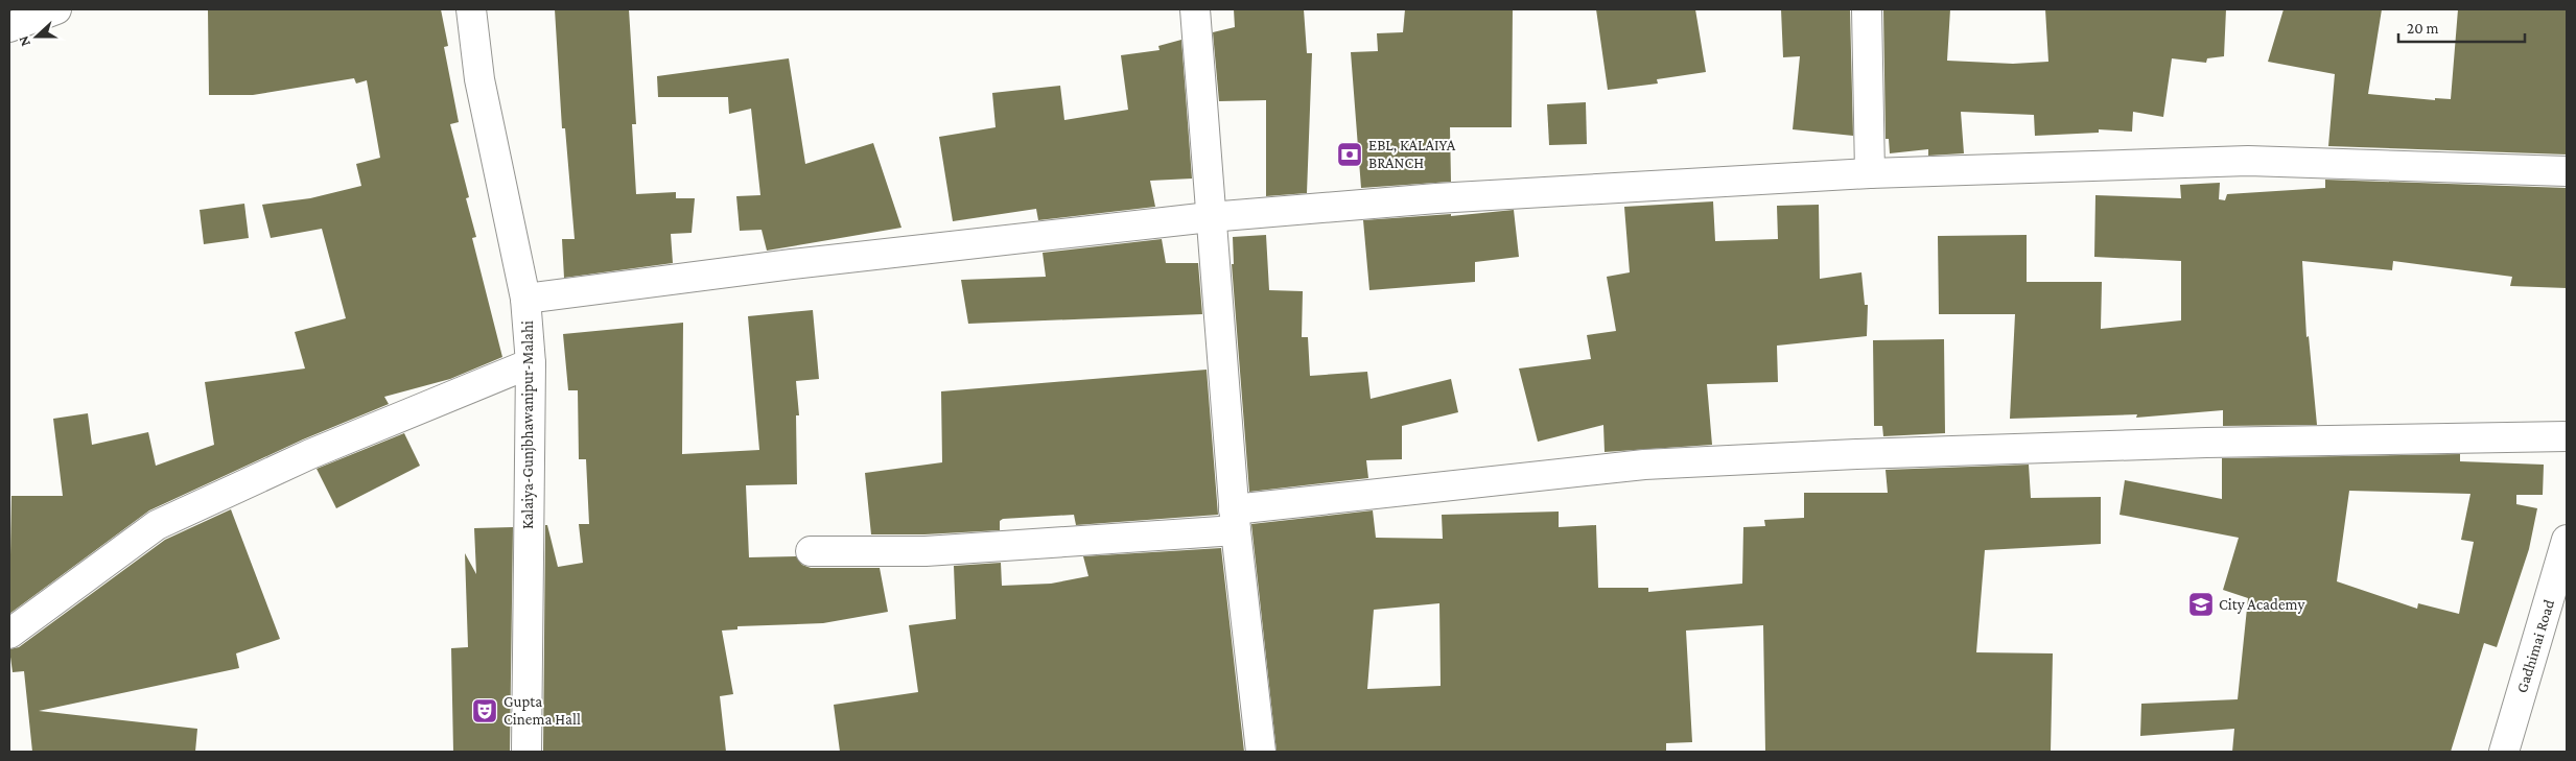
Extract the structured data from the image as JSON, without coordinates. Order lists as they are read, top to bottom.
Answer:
{
  "streets": {
    "street": ["Kalaiya-Gunjbhawanipur-Malahi", "Gadhimai Road"]
  },
  "places": {
    "bank": ["EBL, KALAIYA BRANCH"],
    "school or university": ["City Academy"],
    "theatre": ["Gupta Cinema Hall"]
  },
  "scale_bar": "20 m",
  "north": "left"
}
